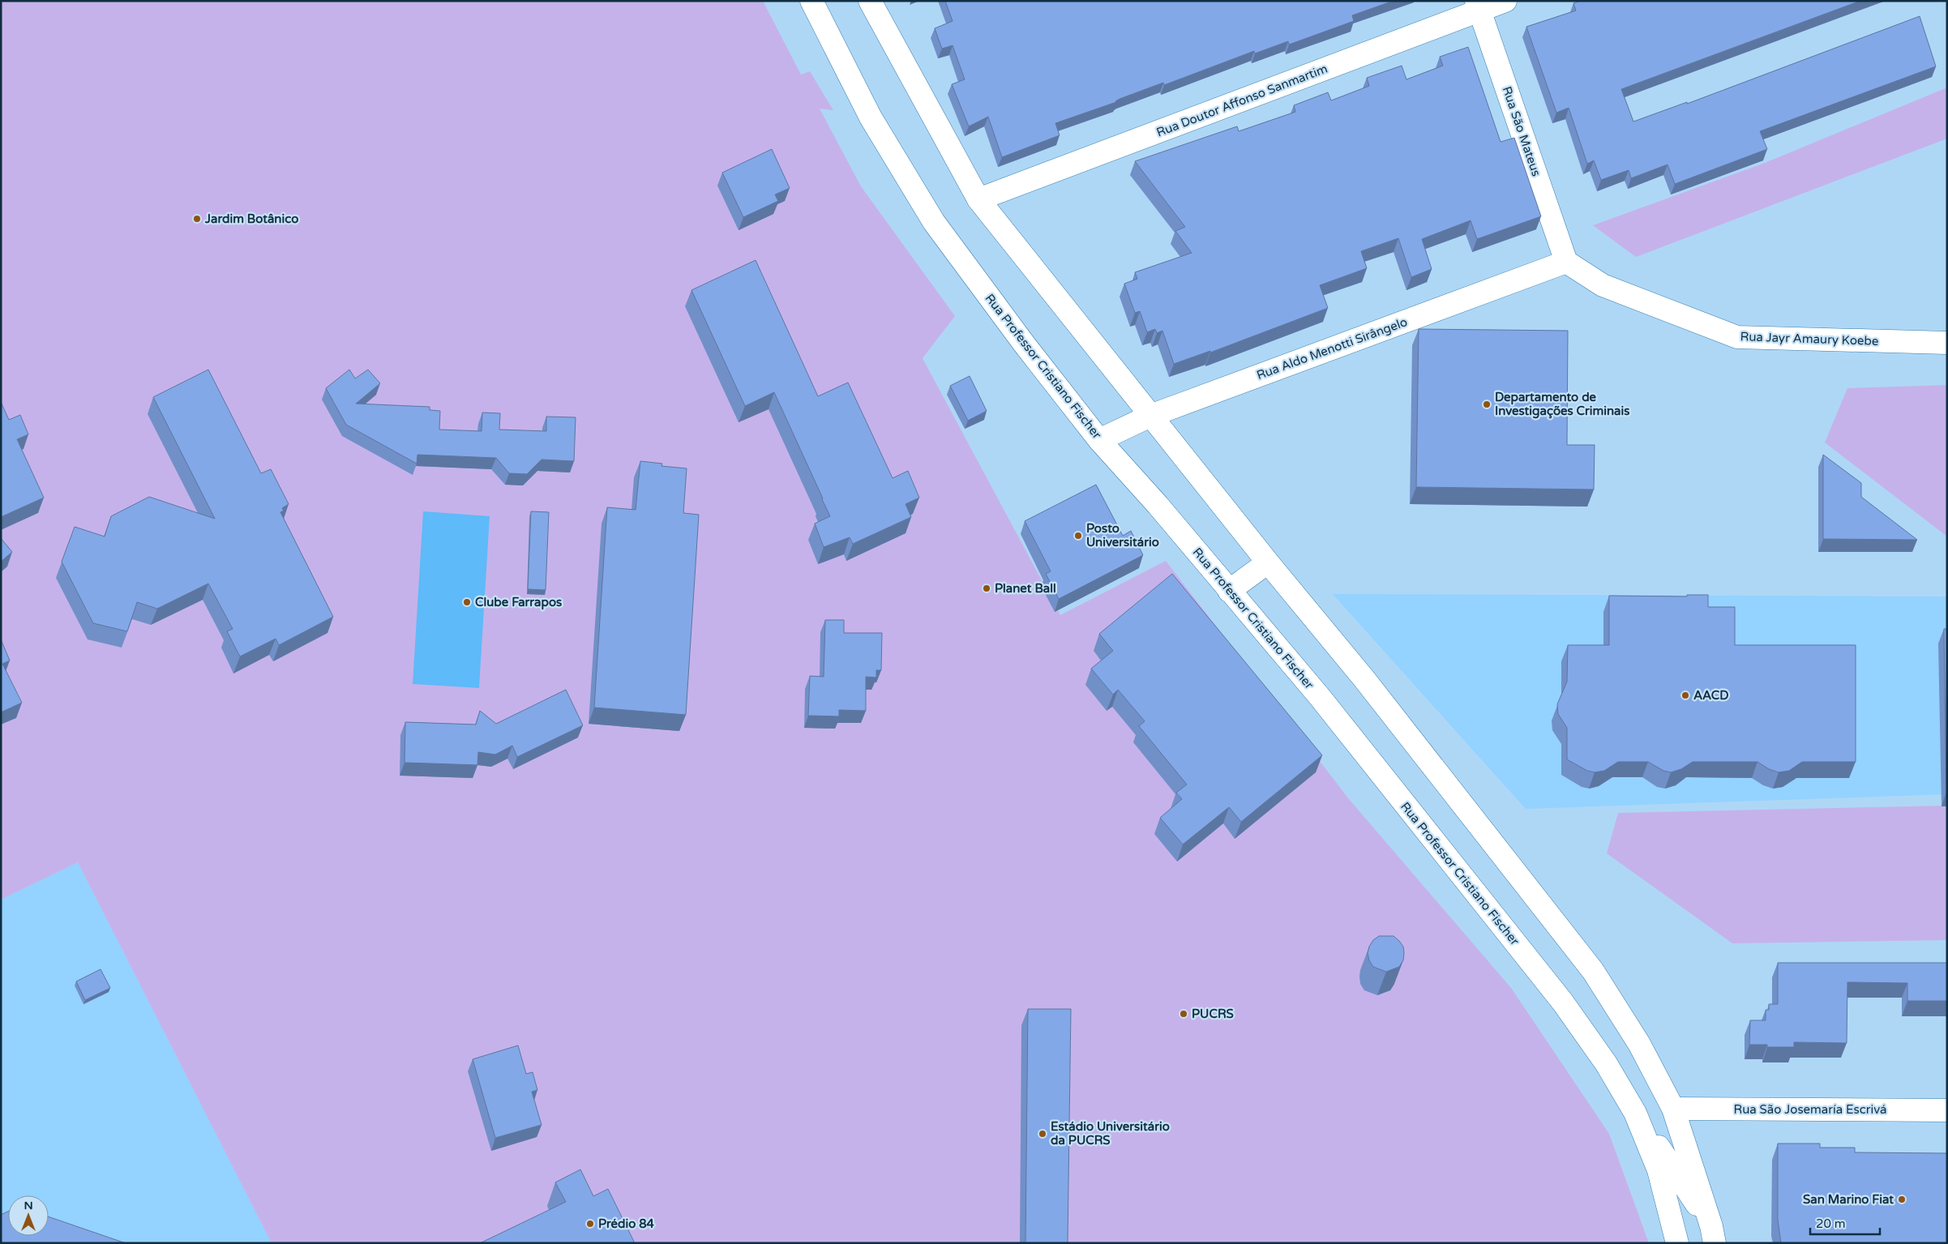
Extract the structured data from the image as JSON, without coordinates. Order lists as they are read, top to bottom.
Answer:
{
  "streets": {
    "main road": [
      "Rua Doutor Affonso Sanmartim",
      "Rua São Mateus",
      "Rua Jayr Amaury Koebe",
      "Rua Aldo Menotti Sirângelo",
      "Rua Professor Cristiano Fischer",
      "Rua São Josemaría Escrivá"
    ]
  },
  "crossings": [
    ["Rua Doutor Affonso Sanmartim", "Rua São Mateus"],
    ["Rua São Mateus", "Rua Jayr Amaury Koebe"],
    ["Rua São Mateus", "Rua Aldo Menotti Sirângelo"],
    ["Rua Jayr Amaury Koebe", "Rua Aldo Menotti Sirângelo"],
    ["Rua Aldo Menotti Sirângelo", "Rua Professor Cristiano Fischer"]
  ],
  "places": [
    "Jardim Botânico",
    "Departamento de Investigações Criminais",
    "Posto Universitário",
    "Planet Ball",
    "Clube Farrapos",
    "AACD",
    "PUCRS",
    "Estádio Universitário da PUCRS",
    "San Marino Fiat",
    "Prédio 84"
  ],
  "scale_bar": "20 m",
  "north": "top"
}
